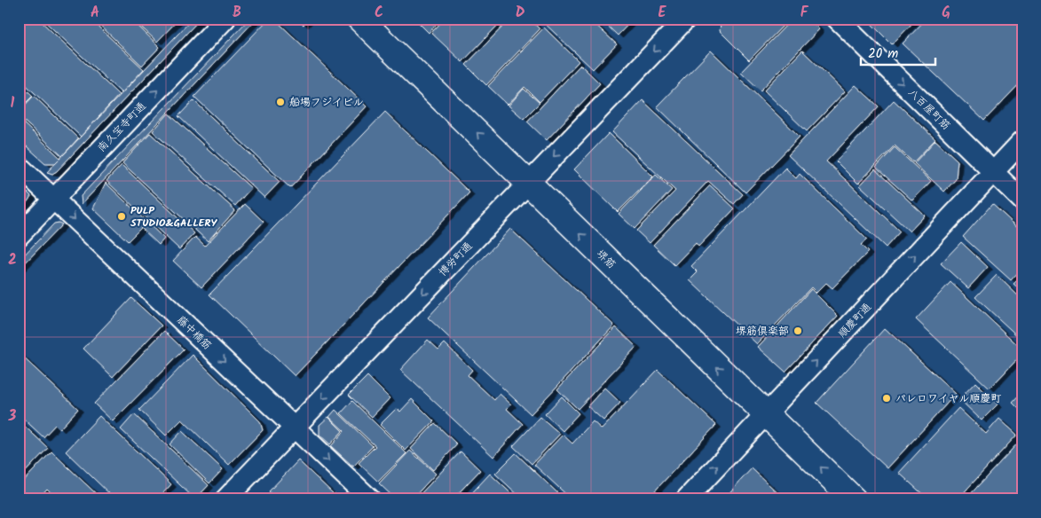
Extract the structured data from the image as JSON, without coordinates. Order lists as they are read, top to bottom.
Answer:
{
  "streets": {
    "main road": ["堺筋"],
    "street": [
      "八百屋町筋",
      "南久宝寺町通",
      "博労町通",
      "順慶町通",
      "藤中橋筋"
    ]
  },
  "crossings": [
    ["八百屋町筋", "順慶町通"],
    ["南久宝寺町通", "藤中橋筋"],
    ["博労町通", "堺筋"],
    ["博労町通", "藤中橋筋"],
    ["堺筋", "順慶町通"]
  ],
  "one_way": [
    "八百屋町筋",
    "南久宝寺町通",
    "博労町通",
    "堺筋",
    "順慶町通",
    "藤中橋筋"
  ],
  "places": [
    "船場フジイビル",
    "PULP STUDIO&GALLERY",
    "堺筋倶楽部",
    "パレロワイヤル順慶町"
  ],
  "scale_bar": "20 m",
  "grid": {
    "columns": [
      "A",
      "B",
      "C",
      "D",
      "E",
      "F",
      "G"
    ],
    "rows": ["1", "2", "3"]
  }
}
